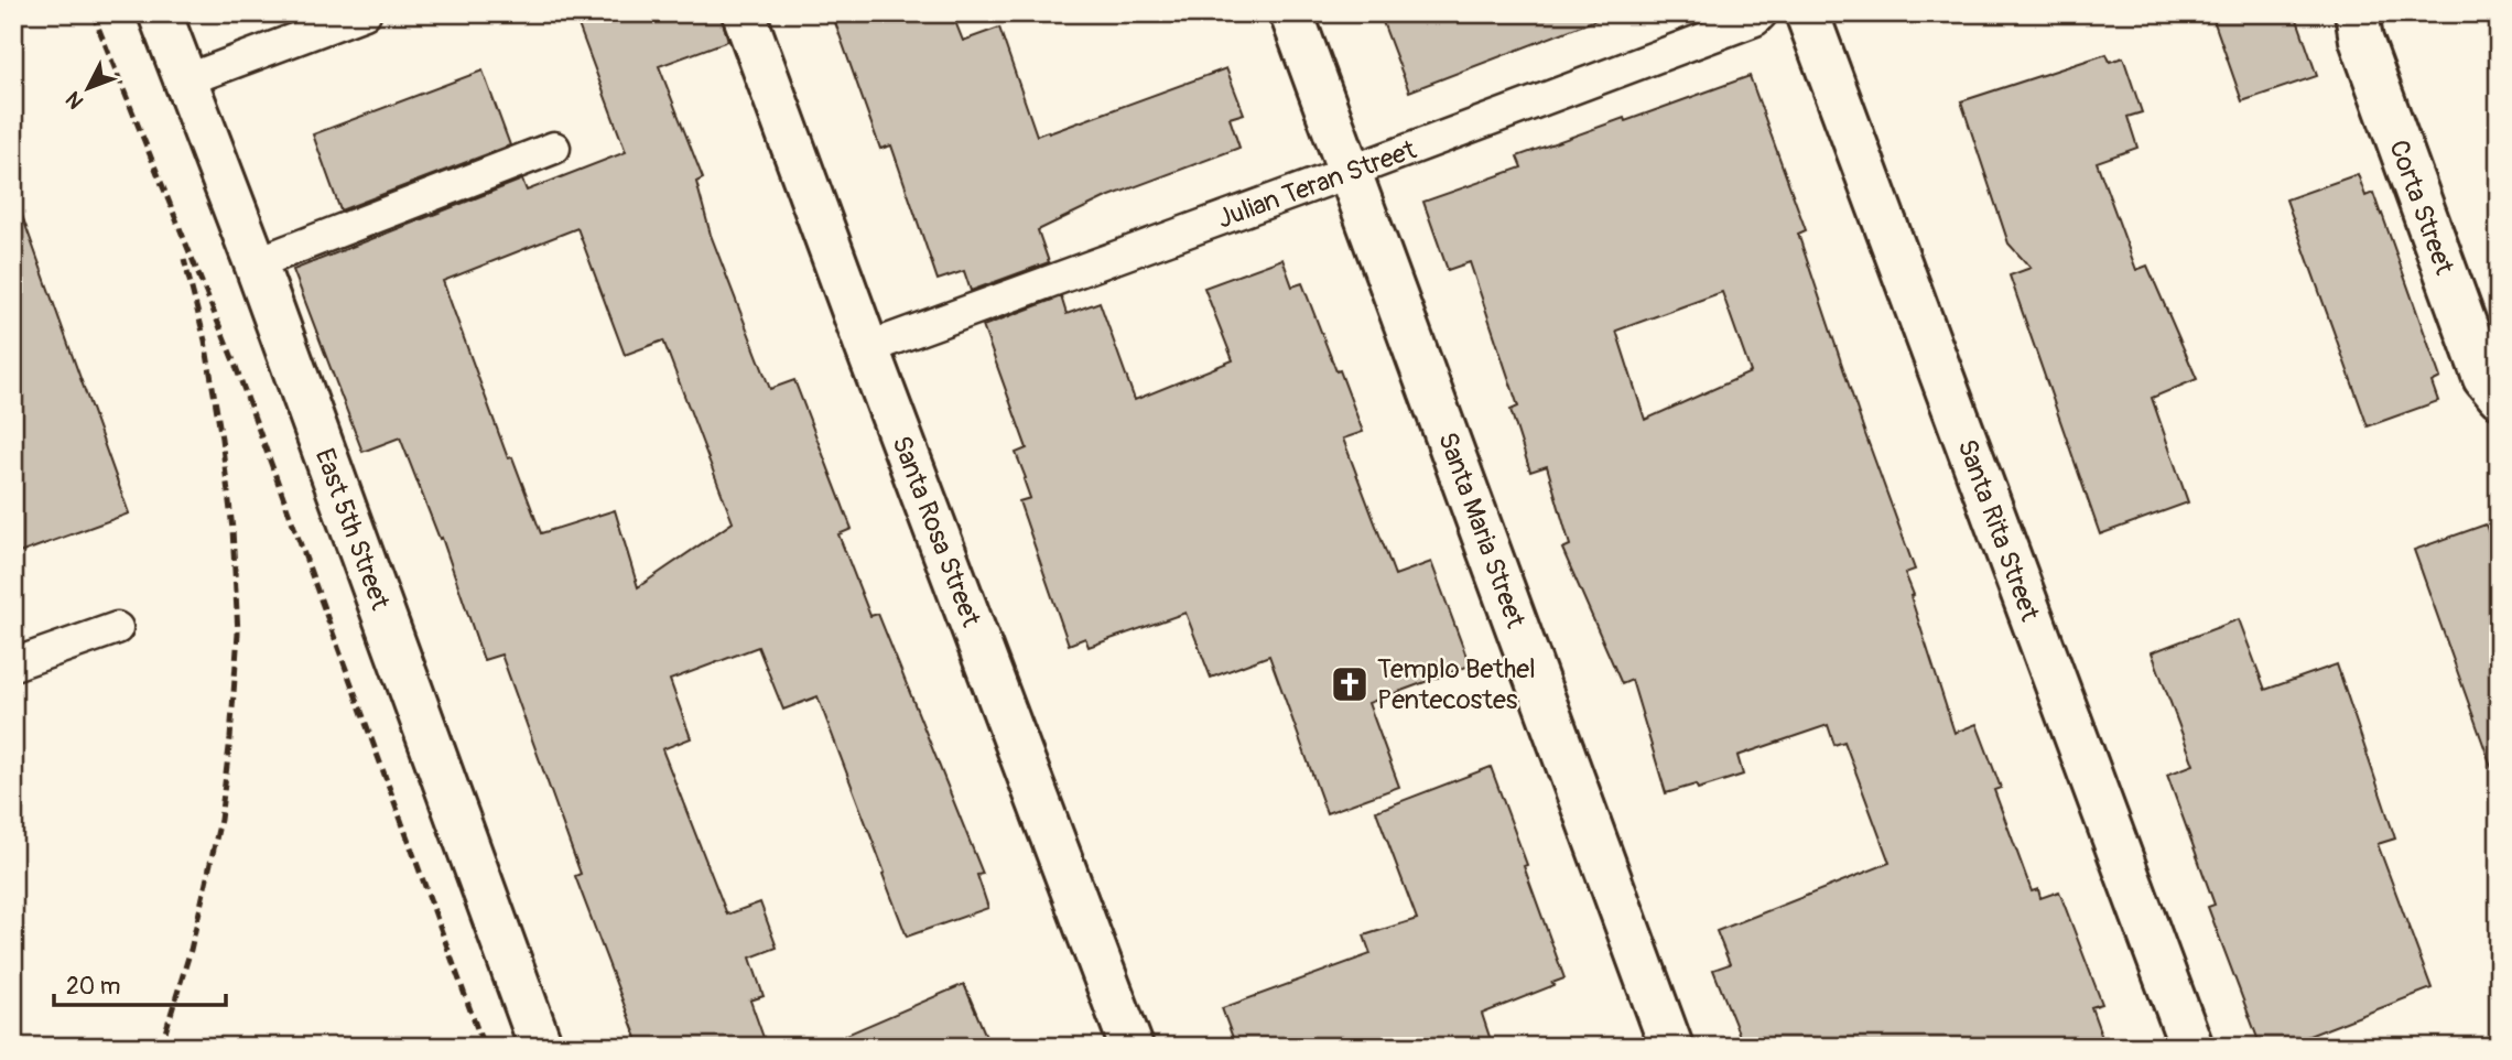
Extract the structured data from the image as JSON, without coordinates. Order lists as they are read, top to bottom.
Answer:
{
  "streets": {
    "street": [
      "Corta Street",
      "East 5th Street",
      "Santa Maria Street",
      "Santa Rita Street",
      "Santa Rosa Street"
    ],
    "lane": ["Julian Teran Street"]
  },
  "crossings": [
    ["Julian Teran Street", "Santa Maria Street"],
    ["Julian Teran Street", "Santa Rosa Street"]
  ],
  "places": {
    "church": ["Templo Bethel Pentecostes"]
  },
  "scale_bar": "20 m",
  "north": "bottom left"
}
